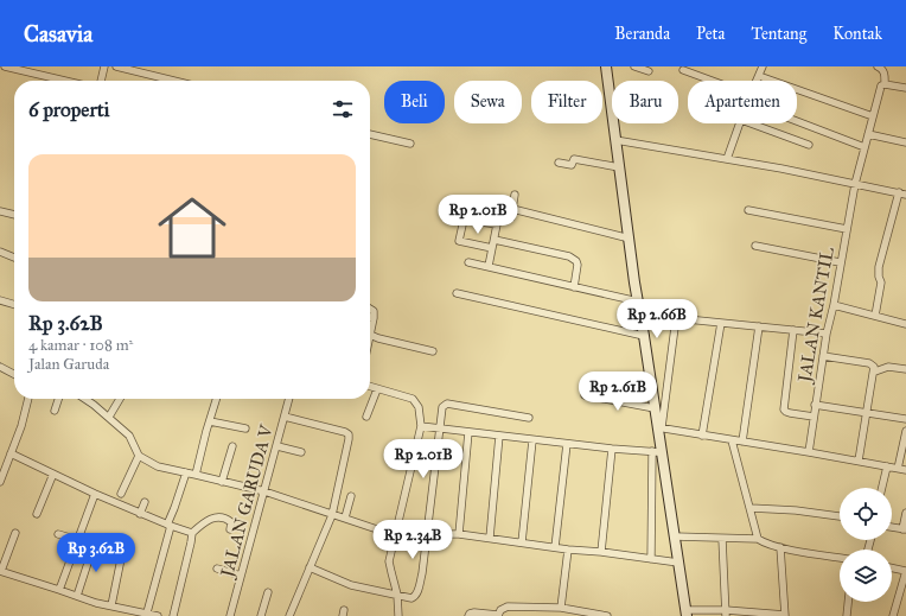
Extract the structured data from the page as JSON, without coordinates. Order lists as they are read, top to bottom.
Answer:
{
  "streets": {
    "street": ["JALAN KANTIL", "JALAN GARUDA V"]
  },
  "page": {
    "header": "Casavia",
    "nav": [
      "Beranda",
      "Peta",
      "Tentang",
      "Kontak"
    ],
    "chip": [
      "Beli",
      "Sewa",
      "Filter",
      "Baru",
      "Apartemen"
    ],
    "heading": "6 properti",
    "list": [
      {
        "name": "Rp 3.62B",
        "note": "4 kamar · 108 m² · Jalan Garuda"
      }
    ],
    "price": [
      "Rp 2.01B",
      "Rp 2.66B",
      "Rp 2.61B",
      "Rp 2.01B",
      "Rp 2.34B",
      "Rp 3.62B"
    ]
  }
}
